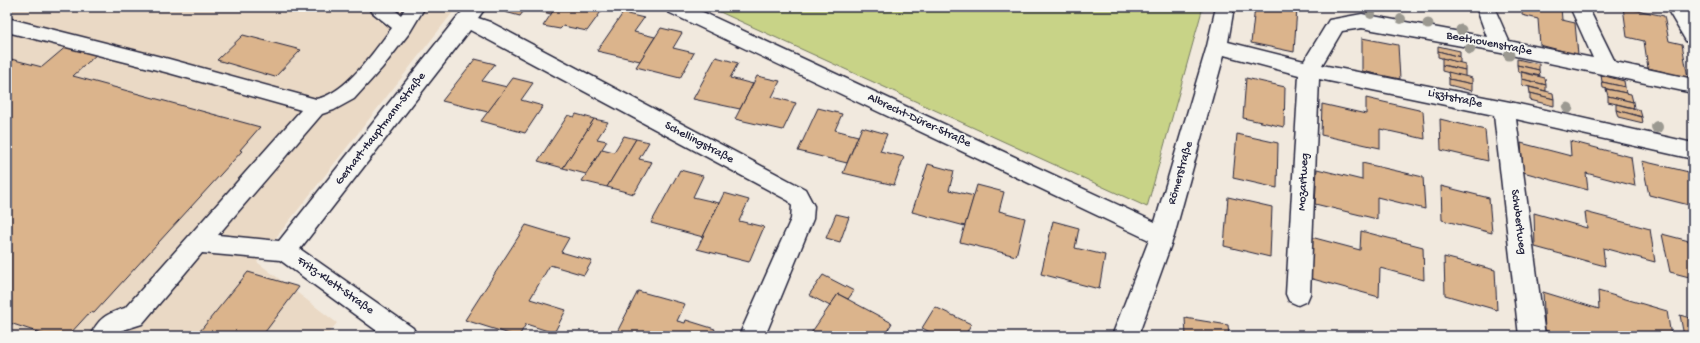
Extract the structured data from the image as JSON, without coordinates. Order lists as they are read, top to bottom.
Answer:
{
  "streets": {
    "street": [
      "Beethovenstraße",
      "Lisztstraße",
      "Albrecht-Dürer-Straße",
      "Gerhart-Hauptmann-Straße",
      "Schellingstraße",
      "Römerstraße",
      "Mozartweg",
      "Schubertweg",
      "Fritz-Klett-Straße"
    ]
  },
  "crossings": [
    ["Beethovenstraße", "Lisztstraße"],
    ["Beethovenstraße", "Mozartweg"],
    ["Lisztstraße", "Römerstraße"],
    ["Lisztstraße", "Mozartweg"],
    ["Lisztstraße", "Schubertweg"],
    ["Albrecht-Dürer-Straße", "Römerstraße"],
    ["Gerhart-Hauptmann-Straße", "Schellingstraße"],
    ["Gerhart-Hauptmann-Straße", "Fritz-Klett-Straße"]
  ]
}
